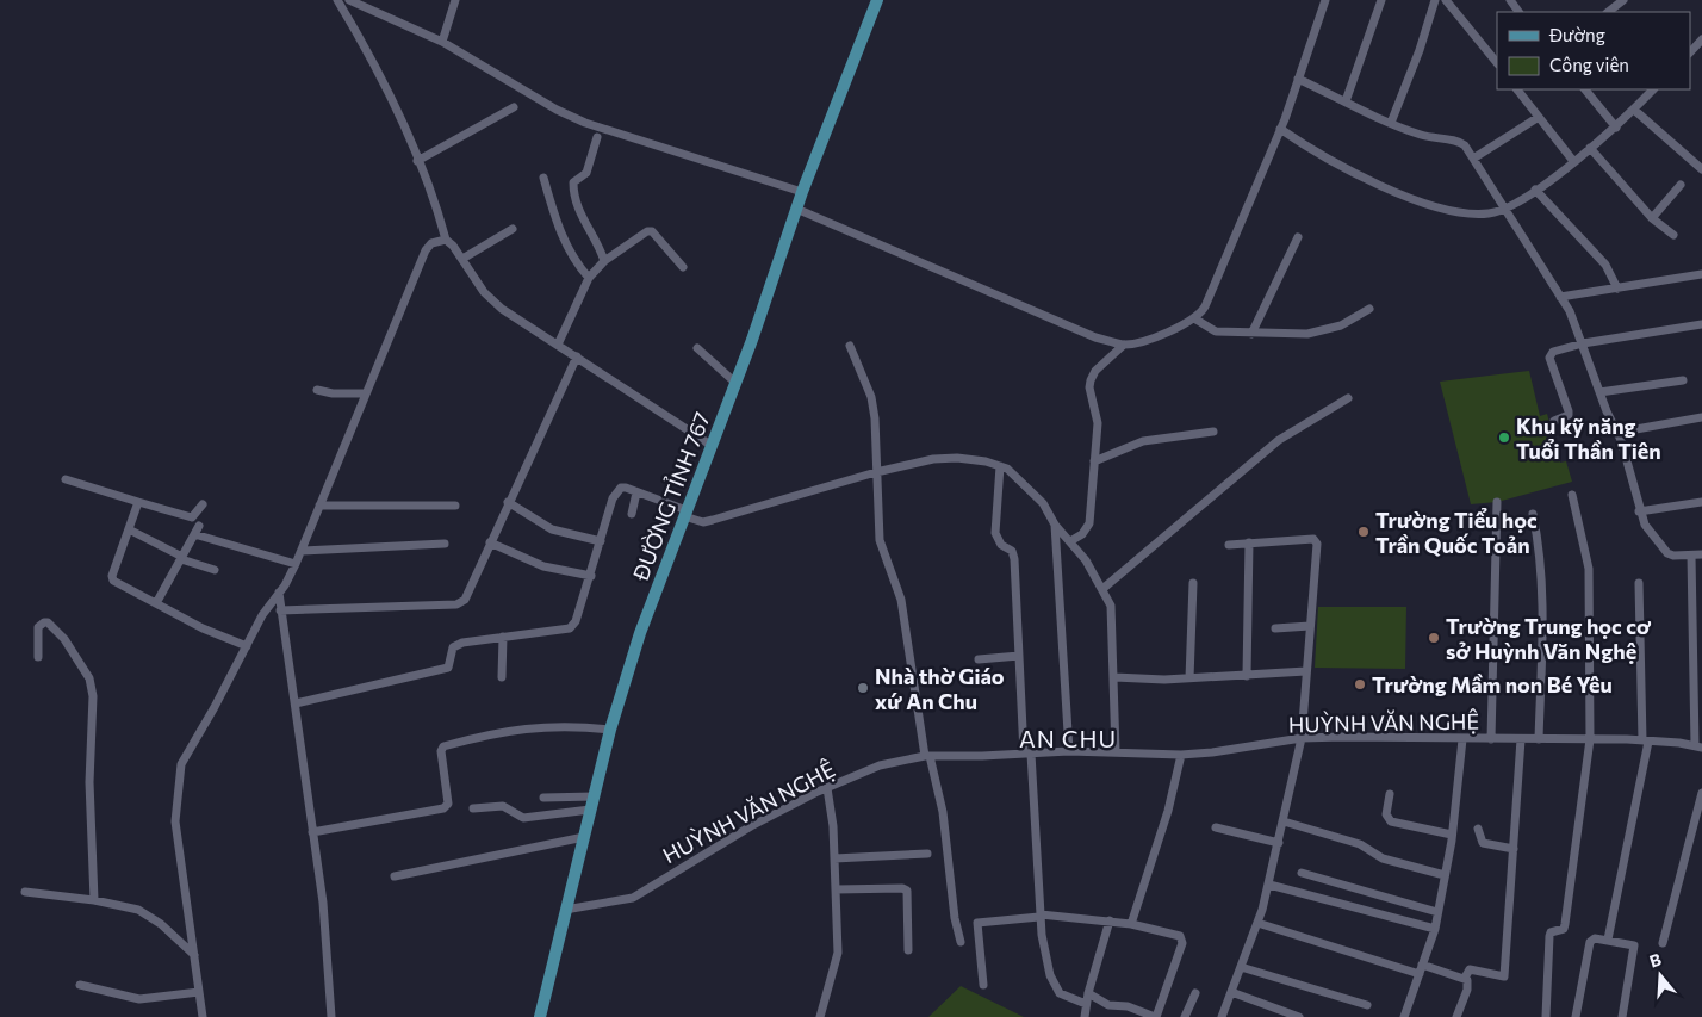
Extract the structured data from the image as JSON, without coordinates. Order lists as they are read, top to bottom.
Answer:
{
  "streets": {
    "main road": ["ĐƯỜNG TỈNH 767"],
    "street": ["HUỲNH VĂN NGHỆ"]
  },
  "crossings": [
    ["ĐƯỜNG TỈNH 767", "HUỲNH VĂN NGHỆ"]
  ],
  "districts": ["AN CHU"],
  "places": [
    "Khu kỹ năng Tuổi Thần Tiên",
    "Trường Tiểu học Trần Quốc Toản",
    "Trường Trung học cơ sở Huỳnh Văn Nghệ",
    "Trường Mầm non Bé Yêu",
    "Nhà thờ Giáo xứ An Chu"
  ],
  "legend": ["Đường", "Công viên"],
  "north": "top"
}
